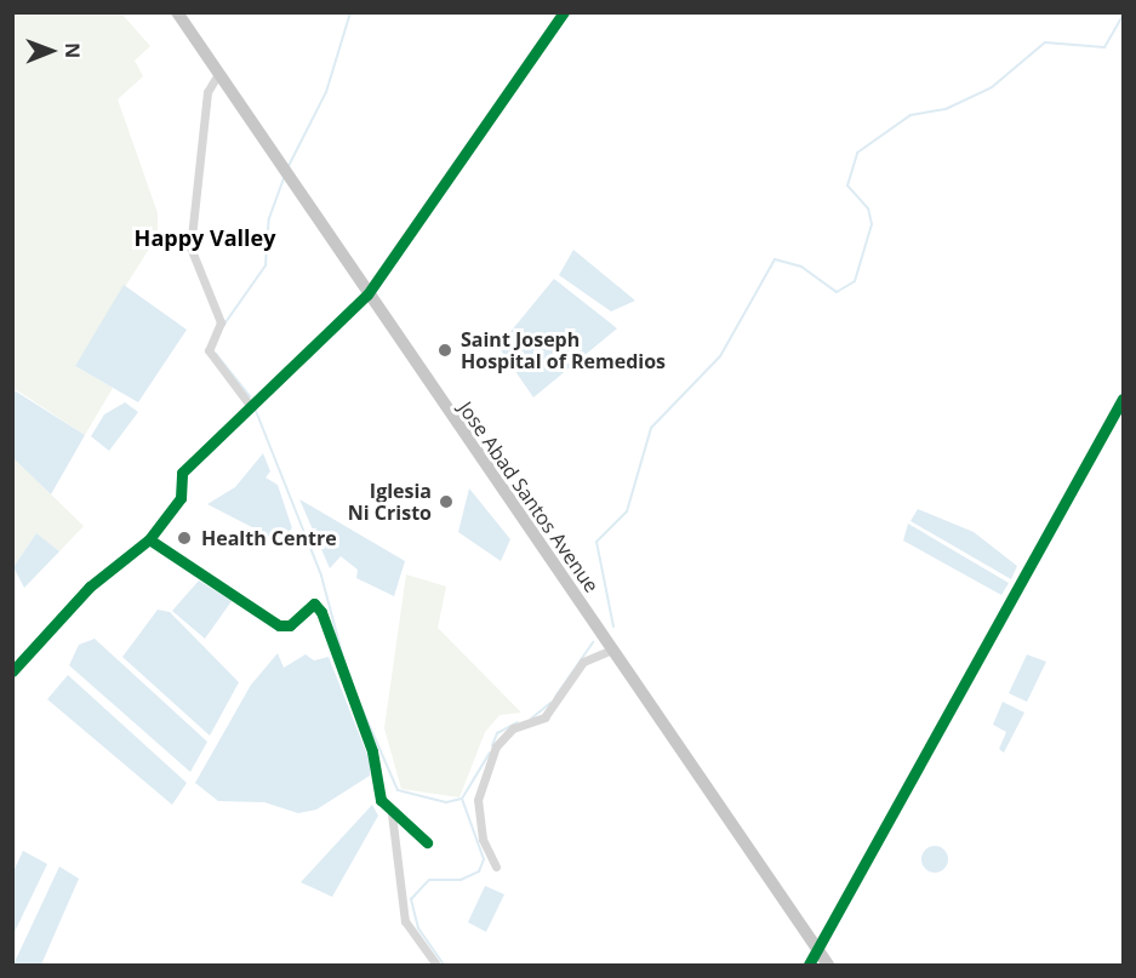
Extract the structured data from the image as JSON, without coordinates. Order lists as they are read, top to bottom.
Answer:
{
  "streets": {
    "highway": ["Jose Abad Santos Avenue"]
  },
  "districts": ["Happy Valley"],
  "places": ["Saint Joseph Hospital of Remedios", "Iglesia Ni Cristo", "Health Centre"],
  "north": "right"
}
